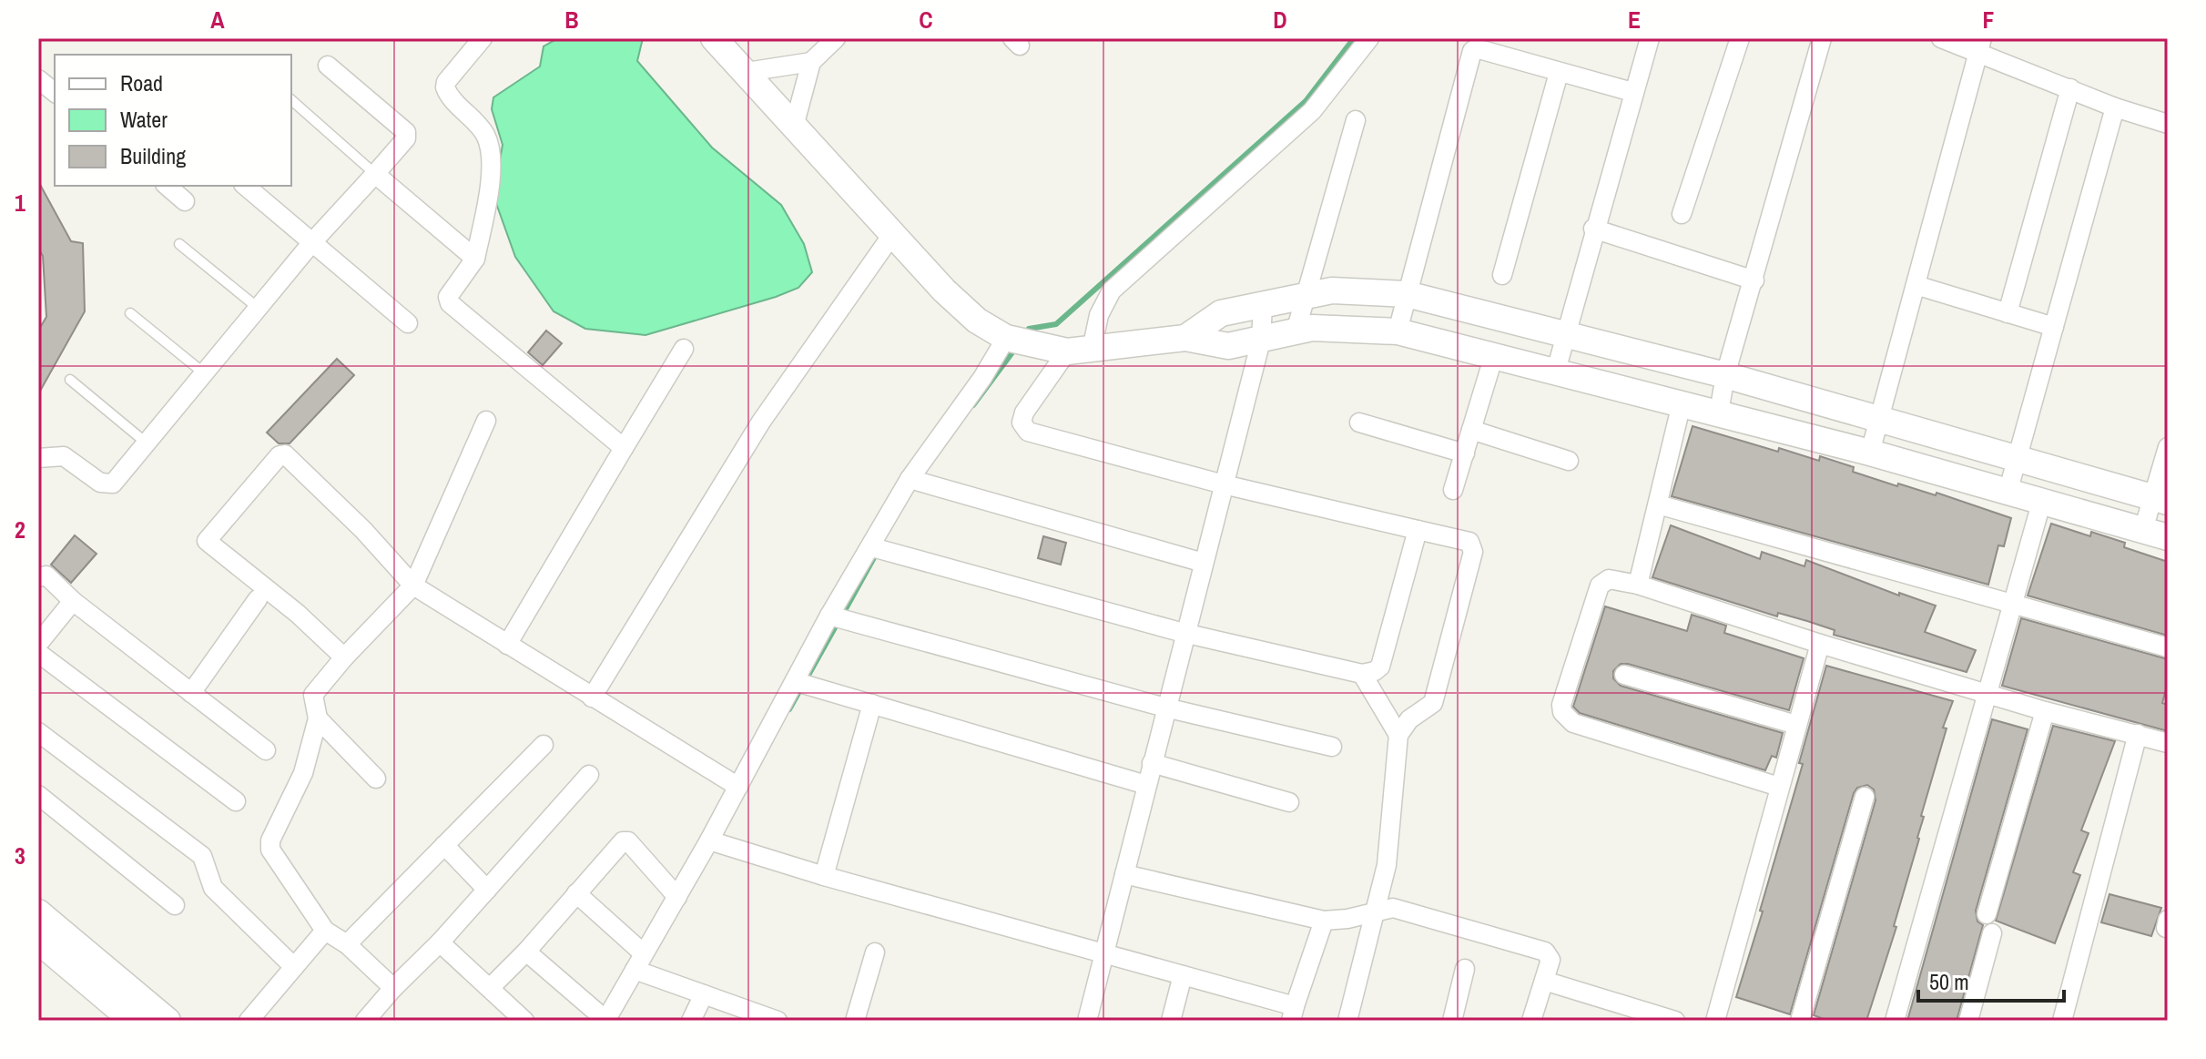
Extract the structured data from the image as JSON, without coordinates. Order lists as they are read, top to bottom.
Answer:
{
  "legend": ["Road", "Water", "Building"],
  "scale_bar": "50 m",
  "grid": {
    "columns": [
      "A",
      "B",
      "C",
      "D",
      "E",
      "F"
    ],
    "rows": ["1", "2", "3"]
  }
}
